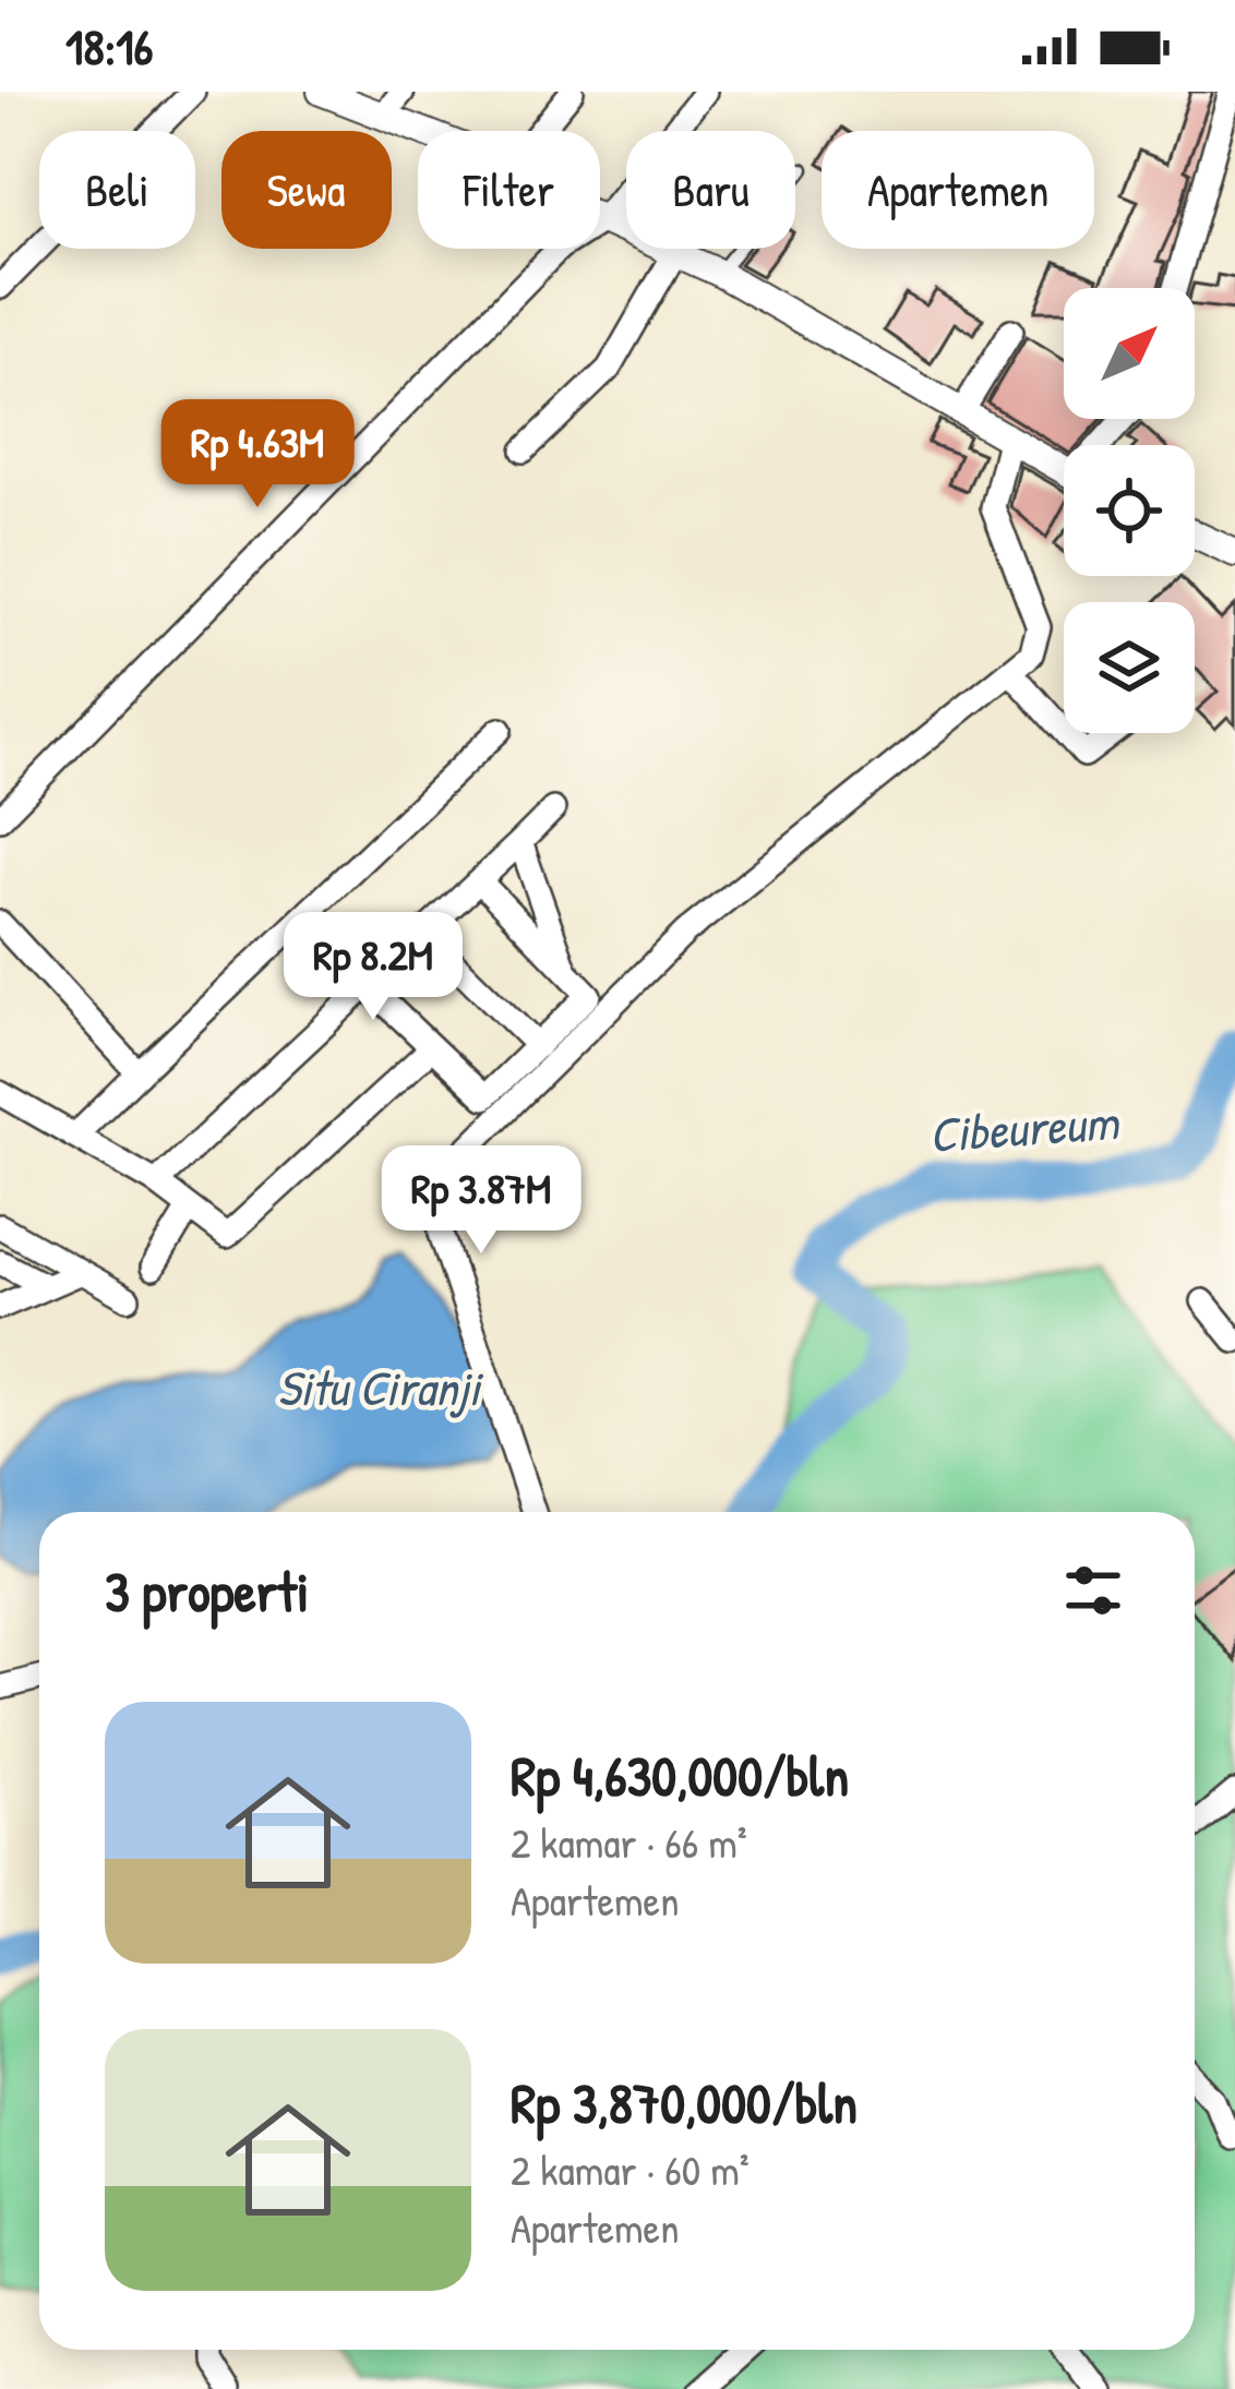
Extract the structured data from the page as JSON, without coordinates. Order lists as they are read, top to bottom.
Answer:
{
  "water": ["Cibeureum", "Situ Ciranji"],
  "north": "top right",
  "page": {
    "status": "18:16",
    "chip": [
      "Beli",
      "Sewa",
      "Filter",
      "Baru",
      "Apartemen"
    ],
    "price": ["Rp 4.63M", "Rp 8.2M", "Rp 3.87M"],
    "heading": "3 properti",
    "list": [
      {
        "name": "Rp 4,630,000/bln",
        "note": "2 kamar · 66 m² · Apartemen"
      },
      {
        "name": "Rp 3,870,000/bln",
        "note": "2 kamar · 60 m² · Apartemen"
      }
    ]
  }
}
